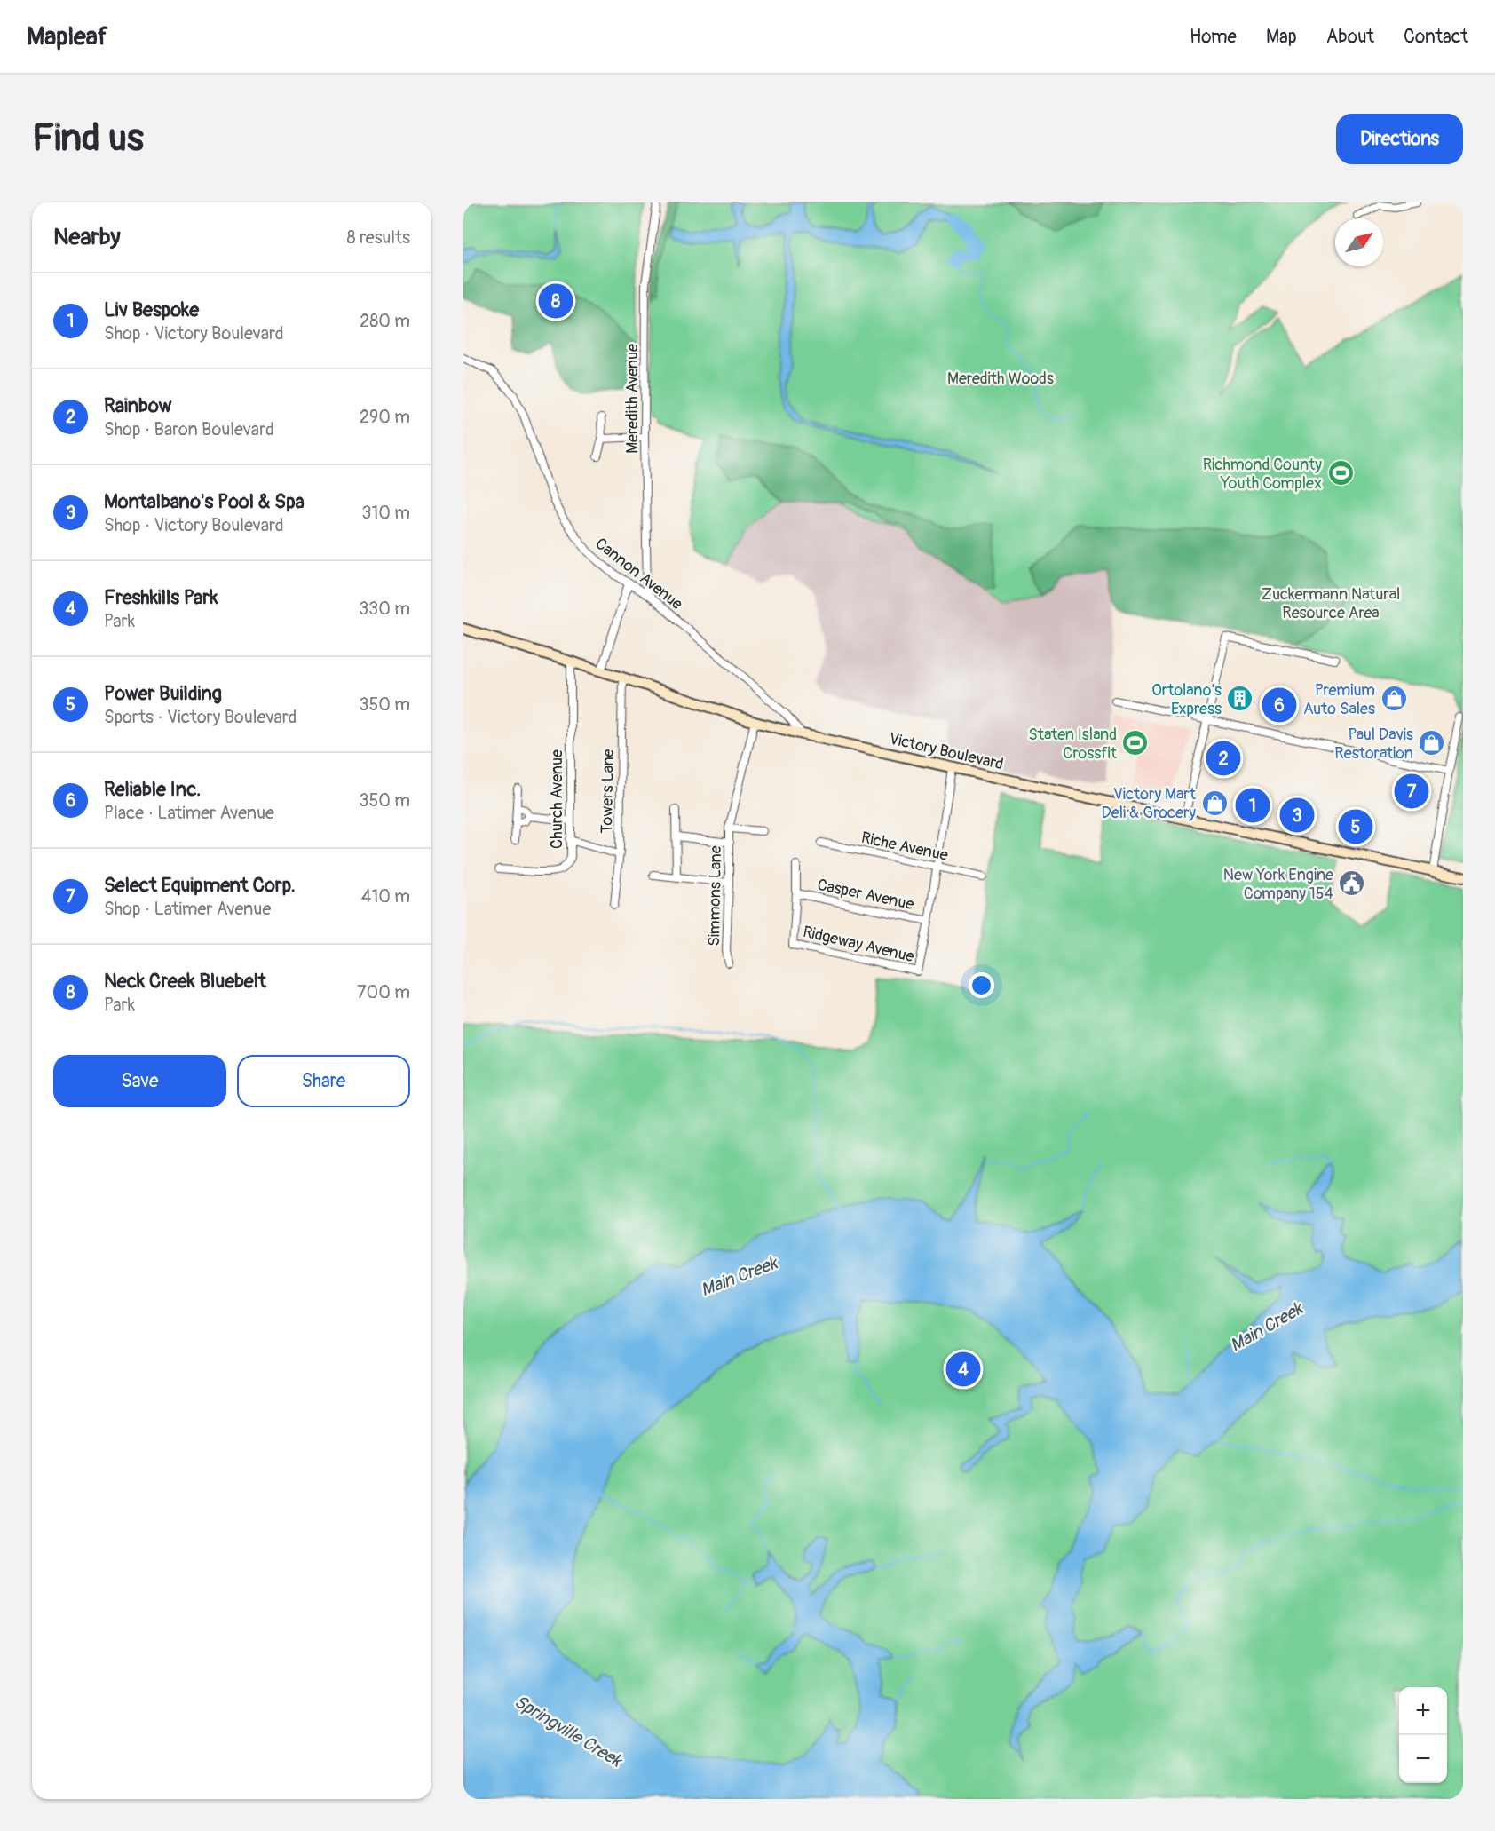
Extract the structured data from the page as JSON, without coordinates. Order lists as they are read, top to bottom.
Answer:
{
  "streets": {
    "main road": ["Victory Boulevard"],
    "street": [
      "Meredith Avenue",
      "Cannon Avenue",
      "Towers Lane",
      "Church Avenue",
      "Riche Avenue",
      "Casper Avenue",
      "Simmons Lane",
      "Ridgeway Avenue"
    ]
  },
  "crossings": [
    ["Meredith Avenue", "Cannon Avenue"],
    ["Cannon Avenue", "Victory Boulevard"],
    ["Victory Boulevard", "Towers Lane"],
    ["Victory Boulevard", "Church Avenue"],
    ["Victory Boulevard", "Simmons Lane"],
    ["Victory Boulevard", "Ridgeway Avenue"],
    ["Riche Avenue", "Ridgeway Avenue"],
    ["Casper Avenue", "Ridgeway Avenue"]
  ],
  "water": ["Main Creek", "Springville Creek"],
  "parks": ["Meredith Woods", "Zuckermann Natural Resource Area"],
  "places": {
    "sports": ["Richmond County Youth Complex", "Staten Island Crossfit"],
    "building": ["Ortolano's Express"],
    "shop": ["Premium Auto Sales", "Paul Davis Restoration", "Victory Mart Deli & Grocery"],
    "public building": ["New York Engine Company 154"]
  },
  "north": "top right",
  "page": {
    "header": "Mapleaf",
    "nav": [
      "Home",
      "Map",
      "About",
      "Contact"
    ],
    "buttons": [
      "Directions",
      ["Save", "Share"]
    ],
    "title": "Find us",
    "heading": ["Nearby", "8 results"],
    "list": [
      {
        "mark": "1",
        "name": "Liv Bespoke",
        "note": "Shop · Victory Boulevard",
        "value": "280 m"
      },
      {
        "mark": "2",
        "name": "Rainbow",
        "note": "Shop · Baron Boulevard",
        "value": "290 m"
      },
      {
        "mark": "3",
        "name": "Montalbano's Pool & Spa",
        "note": "Shop · Victory Boulevard",
        "value": "310 m"
      },
      {
        "mark": "4",
        "name": "Freshkills Park",
        "note": "Park",
        "value": "330 m"
      },
      {
        "mark": "5",
        "name": "Power Building",
        "note": "Sports · Victory Boulevard",
        "value": "350 m"
      },
      {
        "mark": "6",
        "name": "Reliable Inc.",
        "note": "Place · Latimer Avenue",
        "value": "350 m"
      },
      {
        "mark": "7",
        "name": "Select Equipment Corp.",
        "note": "Shop · Latimer Avenue",
        "value": "410 m"
      },
      {
        "mark": "8",
        "name": "Neck Creek Bluebelt",
        "note": "Park",
        "value": "700 m"
      }
    ],
    "pins": [
      "8",
      "6",
      "2",
      "7",
      "1",
      "3",
      "5",
      "4"
    ],
    "map_buttons": ["+", "−"]
  }
}
